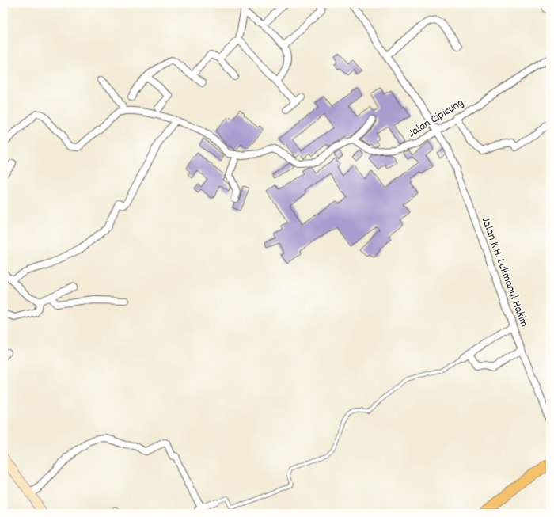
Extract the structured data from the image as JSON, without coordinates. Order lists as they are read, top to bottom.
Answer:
{
  "streets": {
    "street": ["Jalan Cipicung", "Jalan K.H. Lukmanul Hakim"]
  },
  "crossings": [
    ["Jalan Cipicung", "Jalan K.H. Lukmanul Hakim"]
  ]
}
